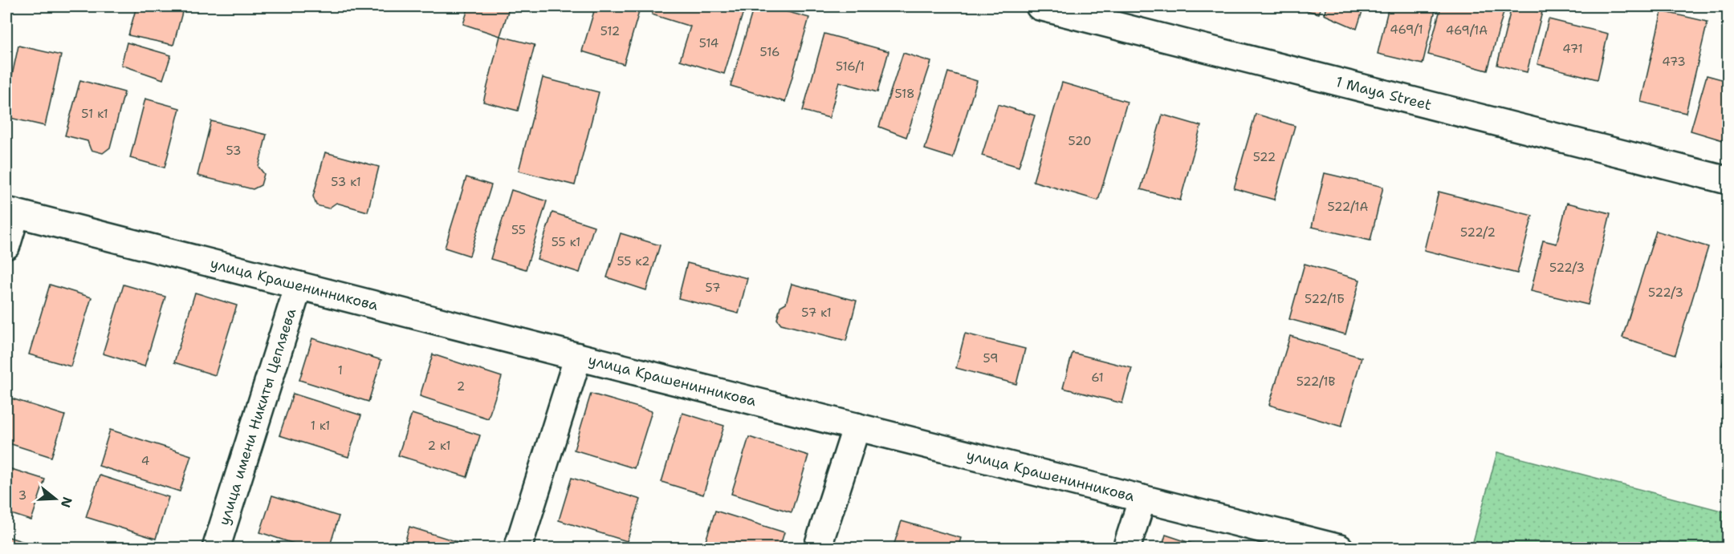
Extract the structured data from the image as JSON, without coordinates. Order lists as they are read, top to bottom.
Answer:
{
  "streets": {
    "street": ["1 Maya Street", "улица Крашенинникова", "улица имени Никиты Цепляева"]
  },
  "crossings": [
    ["улица Крашенинникова", "улица имени Никиты Цепляева"]
  ],
  "house_numbers": [
    "469/1",
    "469/1А",
    "512",
    "514",
    "471",
    "516",
    "473",
    "516/1",
    "518",
    "51 к1",
    "520",
    "53",
    "522",
    "53 к1",
    "522/1А",
    "55",
    "522/2",
    "55 к1",
    "55 к2",
    "522/3",
    "57",
    "522/3",
    "522/1Б",
    "57 к1",
    "59",
    "1",
    "61",
    "522/1В",
    "2",
    "1 к1",
    "2 к1",
    "4",
    "3"
  ],
  "north": "right"
}
